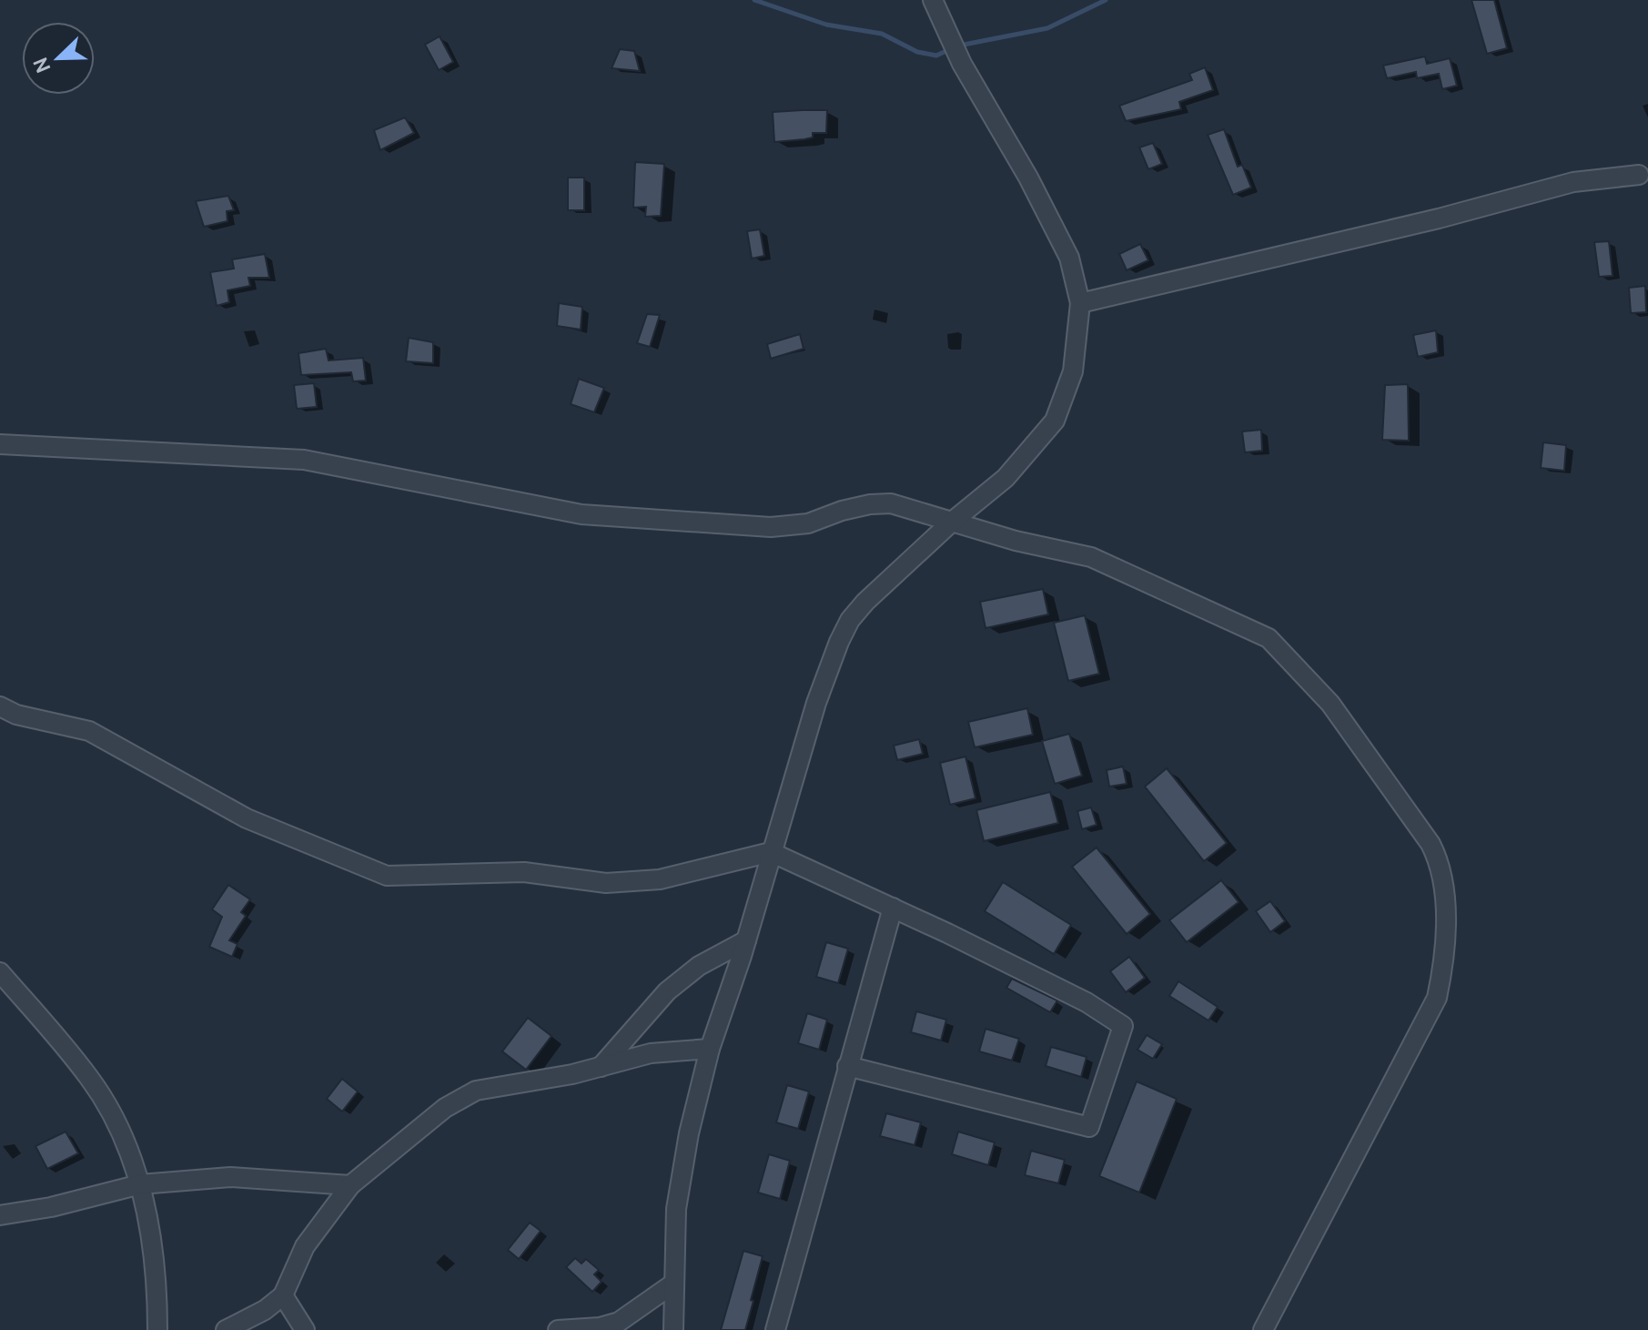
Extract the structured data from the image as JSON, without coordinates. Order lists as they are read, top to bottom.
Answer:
{
  "north": "bottom left"
}
